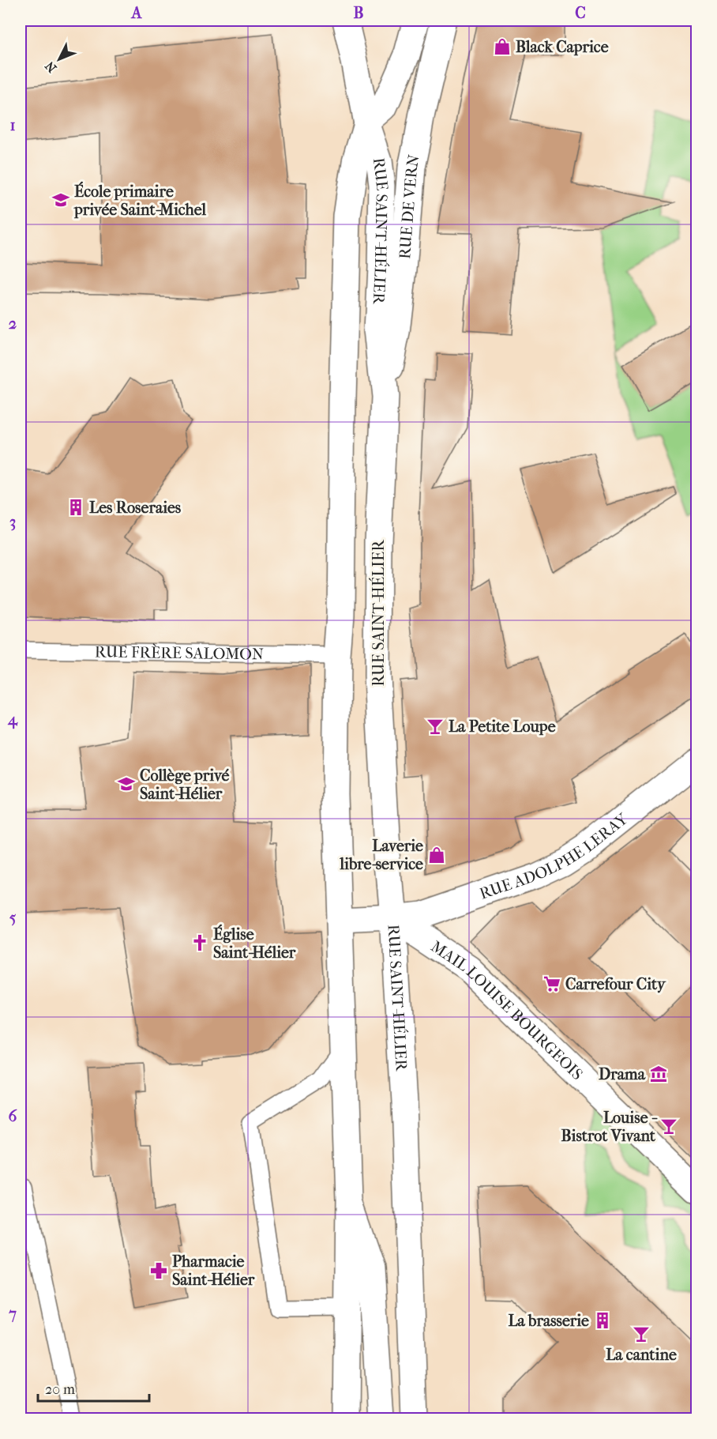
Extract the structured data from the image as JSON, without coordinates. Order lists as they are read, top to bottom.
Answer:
{
  "streets": {
    "main road": [
      "RUE DE VERN",
      "RUE SAINT-HÉLIER",
      "RUE ADOLPHE LERAY",
      "MAIL LOUISE BOURGEOIS"
    ],
    "lane": ["RUE FRÈRE SALOMON"]
  },
  "crossings": [
    ["RUE DE VERN", "RUE SAINT-HÉLIER"],
    ["RUE SAINT-HÉLIER", "RUE FRÈRE SALOMON"],
    ["RUE SAINT-HÉLIER", "RUE ADOLPHE LERAY"],
    ["RUE SAINT-HÉLIER", "MAIL LOUISE BOURGEOIS"],
    ["RUE ADOLPHE LERAY", "MAIL LOUISE BOURGEOIS"]
  ],
  "places": {
    "shop": ["Black Caprice", "Laverie libre-service"],
    "school or university": ["École primaire privée Saint-Michel", "Collège privé Saint-Hélier"],
    "building": ["Les Roseraies", "La brasserie"],
    "bar": ["La Petite Loupe", "Louise - Bistrot Vivant", "La cantine"],
    "church": ["Église Saint-Hélier"],
    "supermarket": ["Carrefour City"],
    "museum": ["Drama"],
    "pharmacy": ["Pharmacie Saint-Hélier"]
  },
  "scale_bar": "20 m",
  "north": "bottom left",
  "grid": {
    "columns": ["A", "B", "C"],
    "rows": [
      "1",
      "2",
      "3",
      "4",
      "5",
      "6",
      "7"
    ]
  }
}
